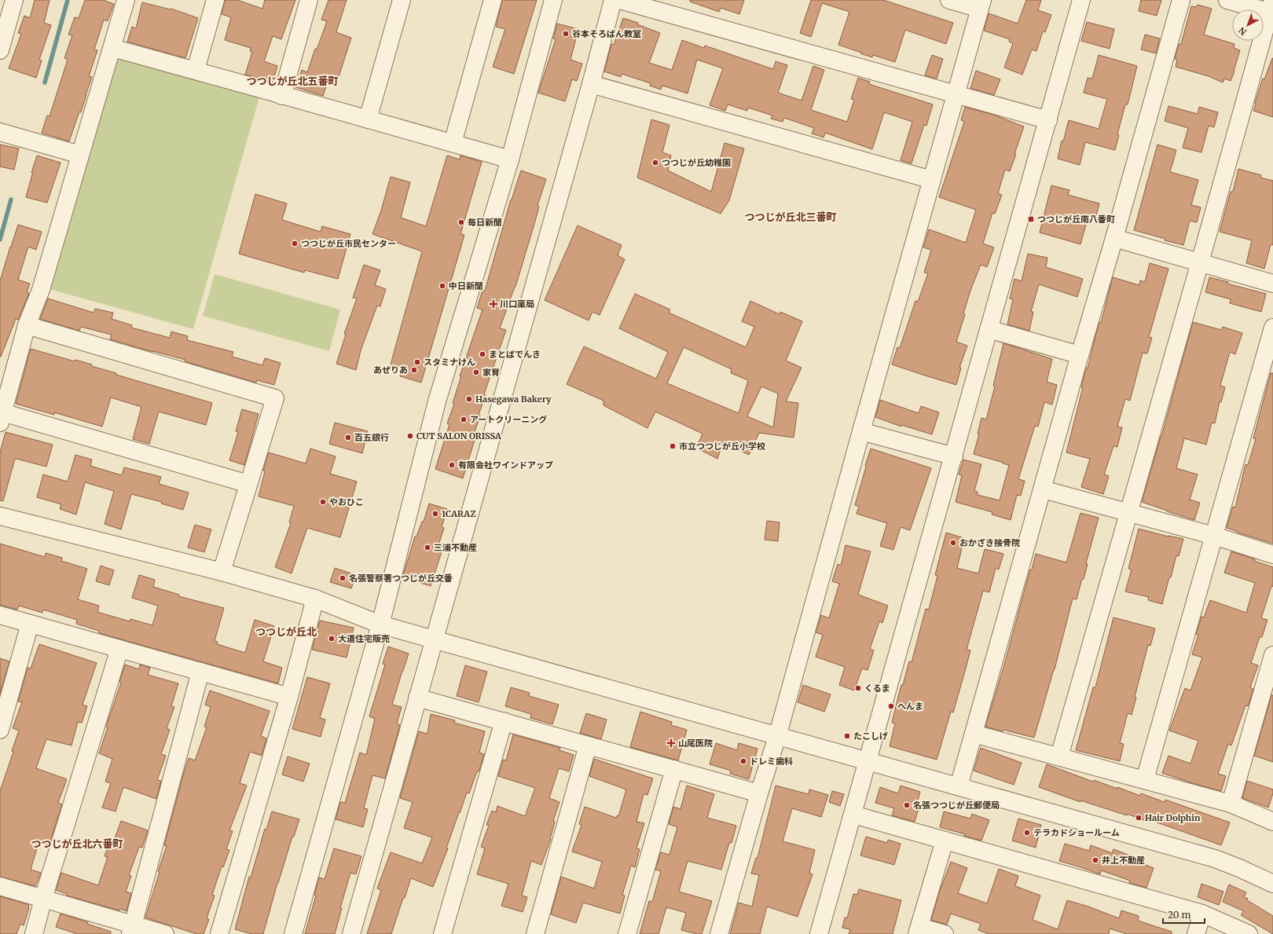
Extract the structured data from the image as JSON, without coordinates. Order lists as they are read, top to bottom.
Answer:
{
  "districts": [
    "つつじが丘北五番町",
    "つつじが丘北三番町",
    "つつじが丘北",
    "つつじが丘北六番町"
  ],
  "places": {
    "other": [
      "谷本そろばん教室",
      "つつじが丘幼稚園",
      "毎日新聞",
      "つつじが丘市民センター",
      "中日新聞",
      "まとばでんき",
      "スタミナけん",
      "あぜりあ",
      "家育",
      "Hasegawa Bakery",
      "アートクリーニング",
      "CUT SALON ORISSA",
      "百五銀行",
      "市立つつじが丘小学校",
      "有限会社ワインドアップ",
      "やおひこ",
      "1CARAZ",
      "おかざき接骨院",
      "三浦不動産",
      "名張警察署つつじが丘交番",
      "大道住宅販売",
      "くるま",
      "へんま",
      "たこしげ",
      "ドレミ歯科",
      "名張つつじが丘郵便局",
      "Hair Dolphin",
      "テラカドショールーム",
      "井上不動産"
    ],
    "transit": ["つつじが丘南八番町"],
    "health": ["川口薬局", "山尾医院"]
  },
  "scale_bar": "20 m",
  "north": "bottom left"
}
